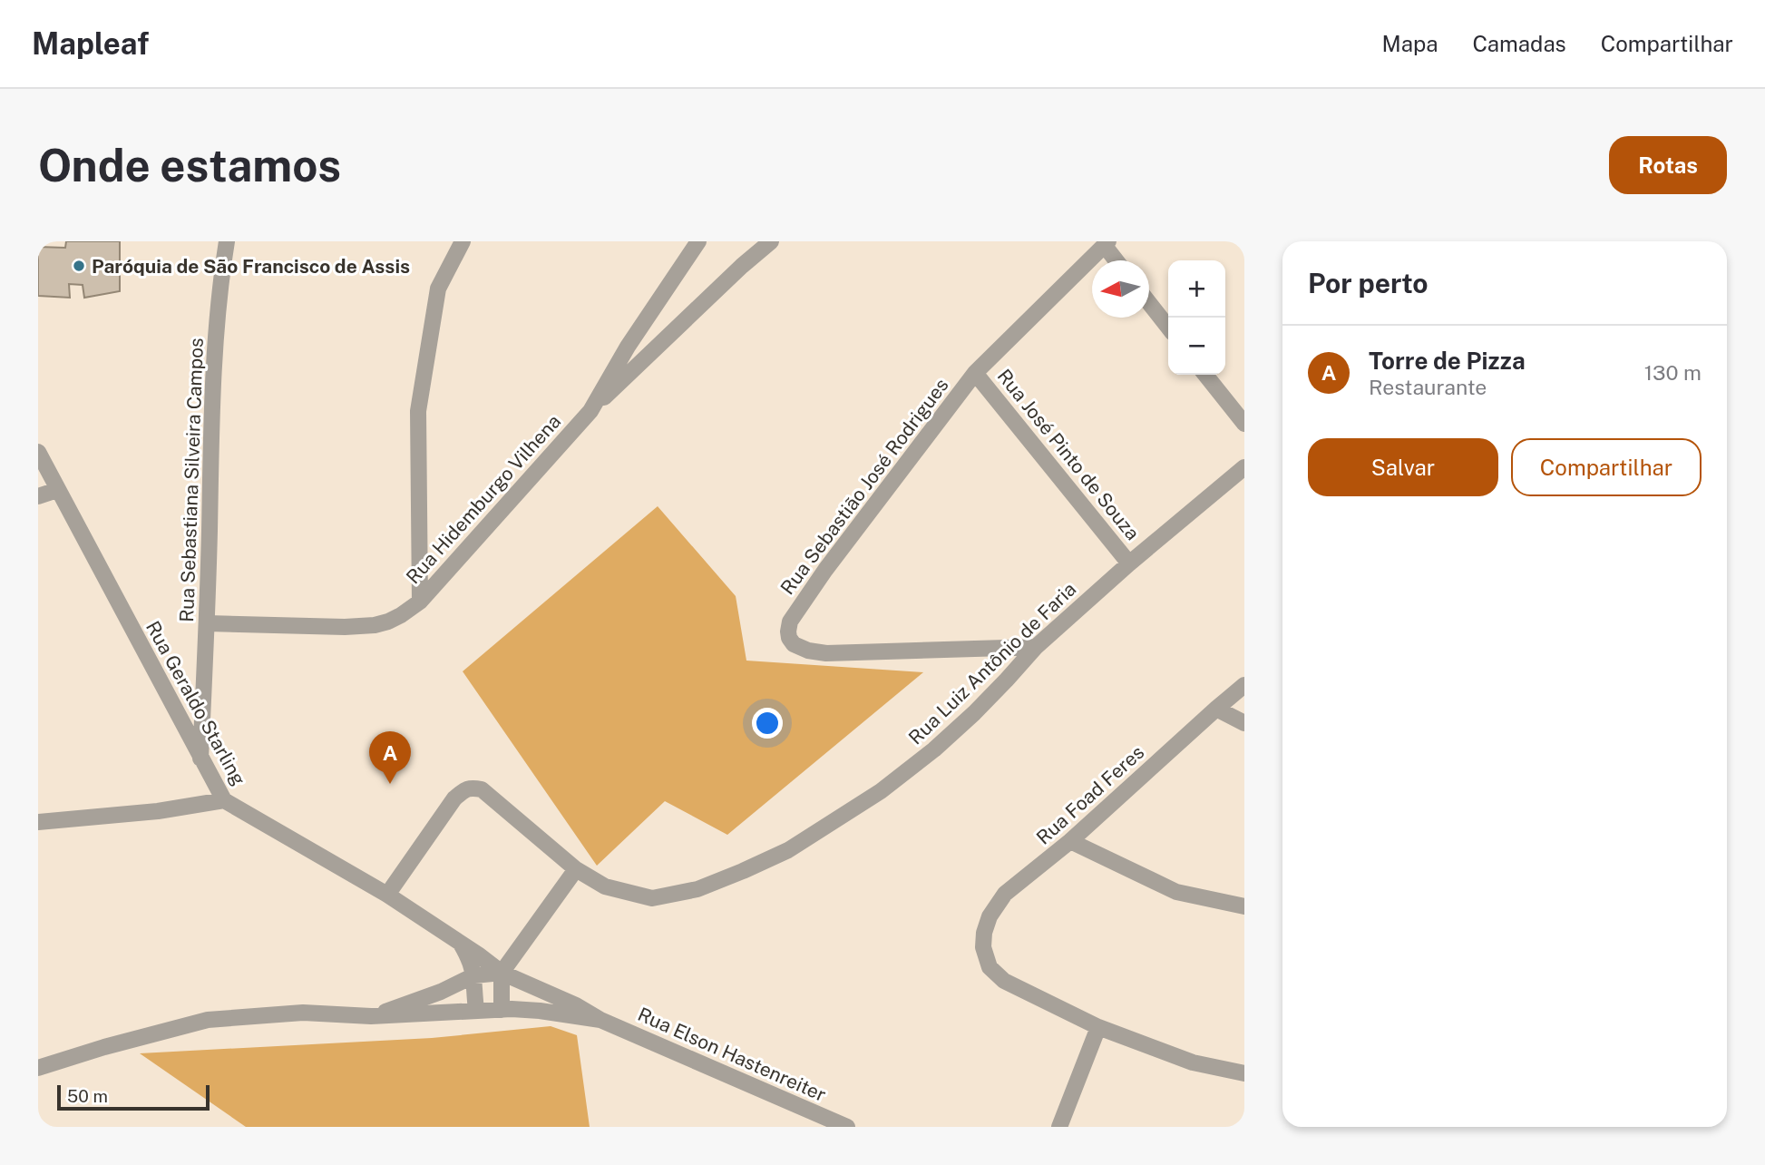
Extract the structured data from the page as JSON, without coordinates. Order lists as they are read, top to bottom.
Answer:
{
  "streets": {
    "street": [
      "Rua José Pinto de Souza",
      "Rua Sebastiana Silveira Campos",
      "Rua Sebastião José Rodrigues",
      "Rua Hidemburgo Vilhena",
      "Rua Luiz Antônio de Faria",
      "Rua Geraldo Starling",
      "Rua Foad Feres",
      "Rua Elson Hastenreiter"
    ]
  },
  "crossings": [
    ["Rua José Pinto de Souza", "Rua Sebastião José Rodrigues"],
    ["Rua José Pinto de Souza", "Rua Luiz Antônio de Faria"],
    ["Rua Sebastiana Silveira Campos", "Rua Hidemburgo Vilhena"],
    ["Rua Sebastiana Silveira Campos", "Rua Geraldo Starling"],
    ["Rua Sebastião José Rodrigues", "Rua Luiz Antônio de Faria"],
    ["Rua Luiz Antônio de Faria", "Rua Geraldo Starling"],
    ["Rua Geraldo Starling", "Rua Elson Hastenreiter"]
  ],
  "places": ["Paróquia de São Francisco de Assis"],
  "scale_bar": "50 m",
  "north": "left",
  "page": {
    "header": "Mapleaf",
    "nav": ["Mapa", "Camadas", "Compartilhar"],
    "buttons": [
      "Rotas",
      ["Salvar", "Compartilhar"]
    ],
    "title": "Onde estamos",
    "heading": "Por perto",
    "map_buttons": ["+", "−"],
    "list": [
      {
        "mark": "A",
        "name": "Torre de Pizza",
        "note": "Restaurante",
        "value": "130 m"
      }
    ],
    "pins": "A",
    "scale": "50 m"
  }
}
